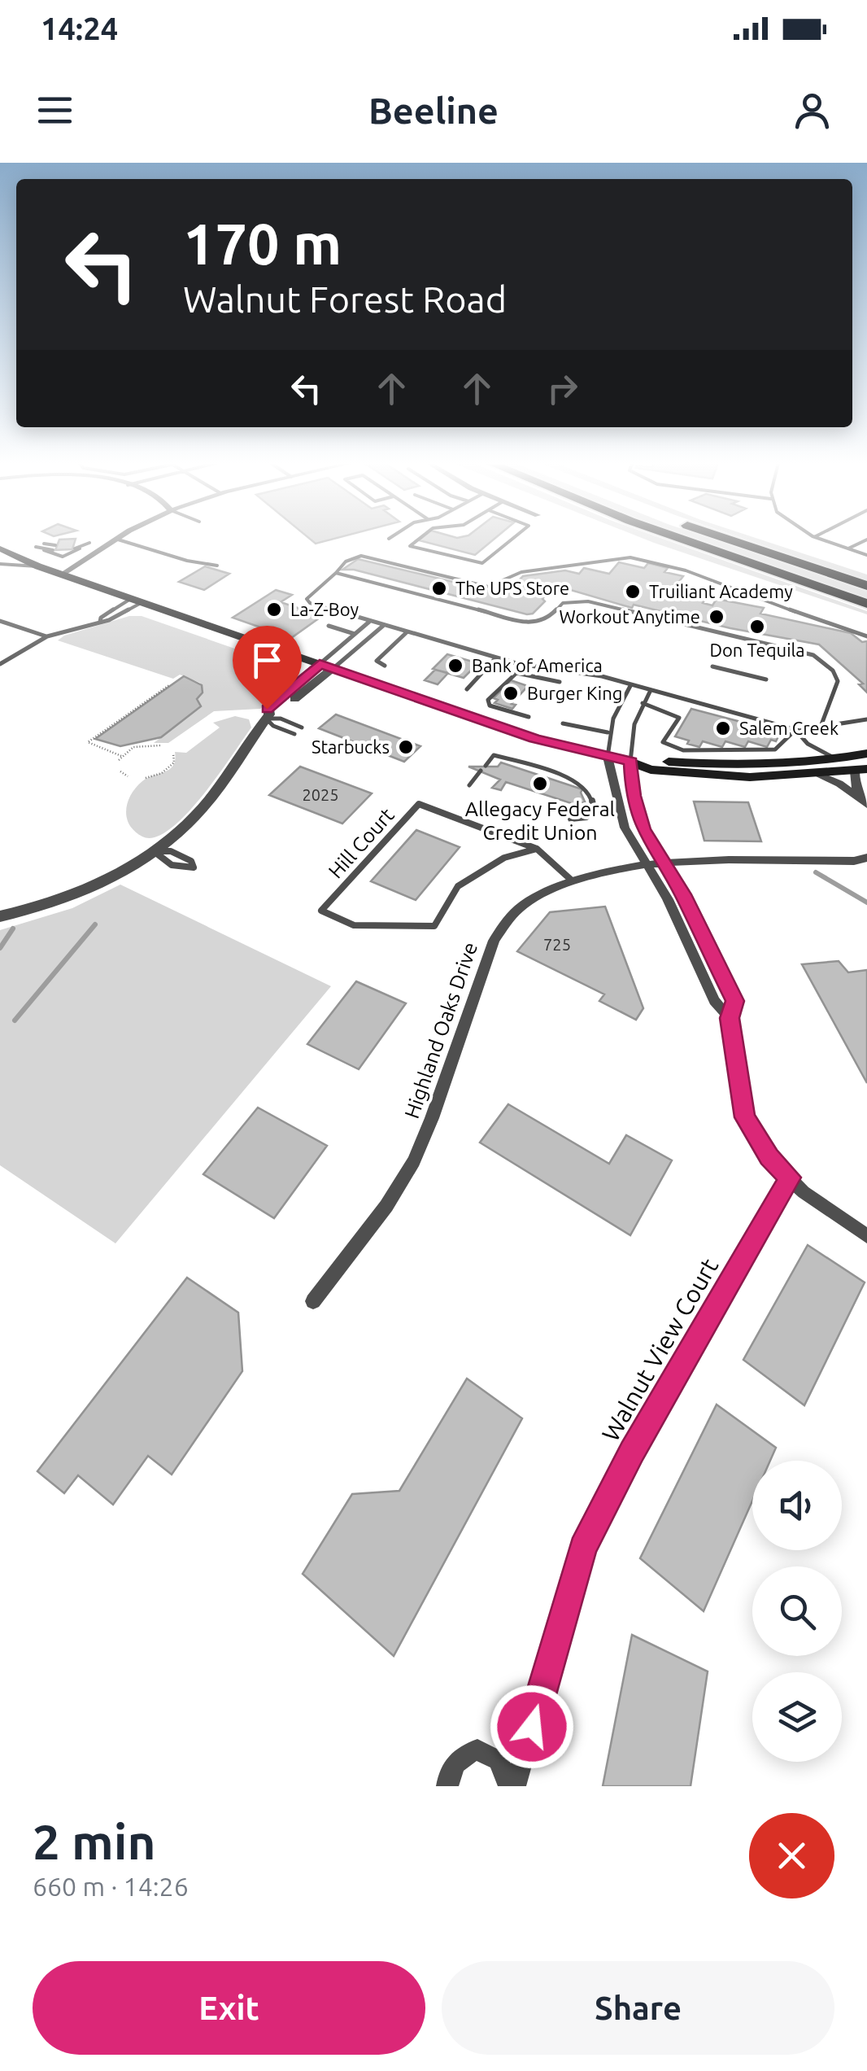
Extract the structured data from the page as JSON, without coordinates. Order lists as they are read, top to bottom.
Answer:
{
  "streets": {
    "street": ["Highland Oaks Drive", "Walnut View Court"],
    "lane": ["Hill Court"]
  },
  "crossings": [
    ["Hill Court", "Highland Oaks Drive"]
  ],
  "places": [
    "The UPS Store",
    "Truiliant Academy",
    "La-Z-Boy",
    "Workout Anytime",
    "Don Tequila",
    "Bank of America",
    "Burger King",
    "Salem Creek",
    "Starbucks",
    "Allegacy Federal Credit Union"
  ],
  "house_numbers": ["2025", "725"],
  "page": {
    "status": "14:24",
    "header": "Beeline",
    "turn": ["170 m", "Walnut Forest Road"],
    "heading": ["2 min", "660 m · 14:26"],
    "buttons": ["Exit", "Share"]
  }
}
